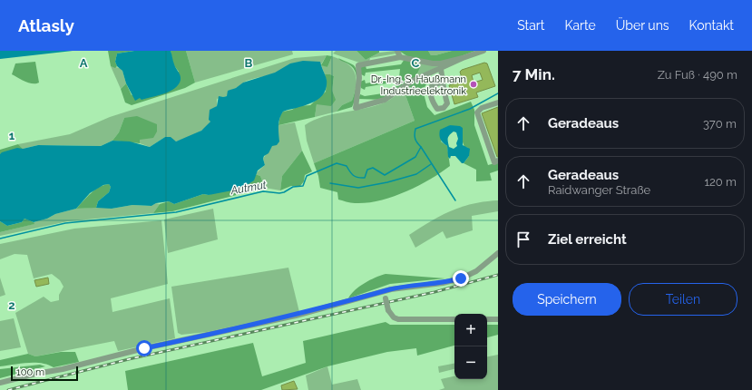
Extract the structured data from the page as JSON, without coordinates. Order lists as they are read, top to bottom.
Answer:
{
  "water": ["Autmut"],
  "places": ["Dr.-Ing. S. Haußmann Industrieelektronik"],
  "scale_bar": "100 m",
  "page": {
    "header": "Atlasly",
    "nav": [
      "Start",
      "Karte",
      "Über uns",
      "Kontakt"
    ],
    "heading": ["7 Min.", "Zu Fuß · 490 m"],
    "list": [
      ["Geradeaus", "370 m"],
      ["Geradeaus", "Raidwanger Straße", "120 m"],
      "Ziel erreicht"
    ],
    "buttons": ["Speichern", "Teilen"],
    "map_buttons": ["+", "−"],
    "scale": "100 m"
  },
  "grid": {
    "columns": ["A", "B", "C"],
    "rows": ["1", "2"]
  }
}
